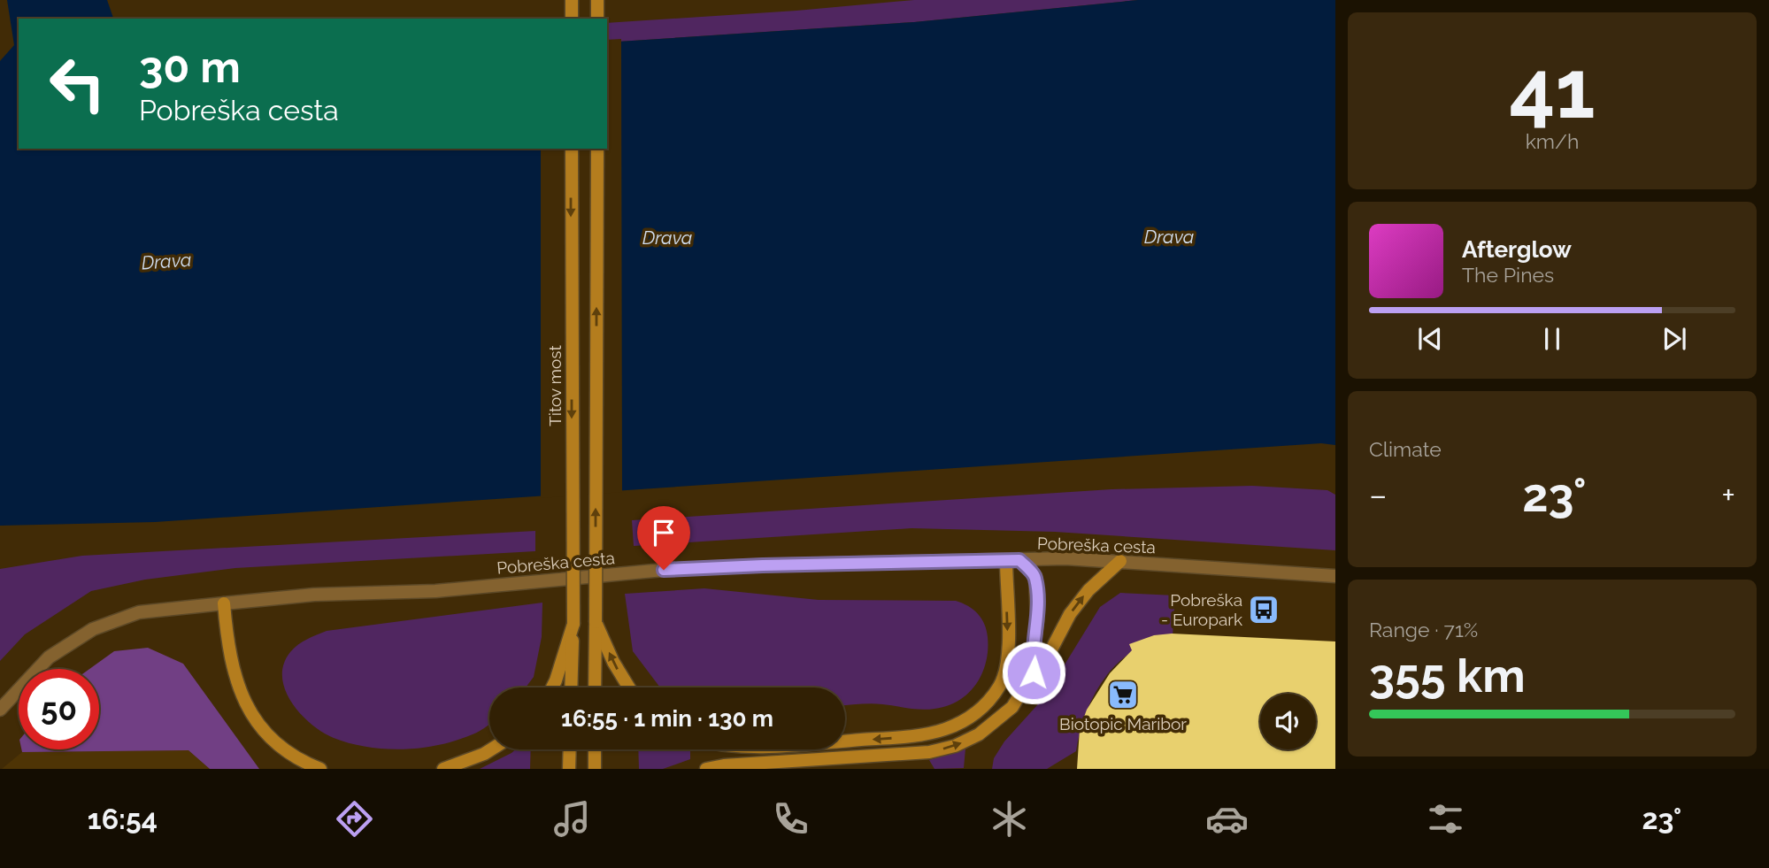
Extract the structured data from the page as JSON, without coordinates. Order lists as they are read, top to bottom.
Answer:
{
  "streets": {
    "main road": ["Titov most"],
    "street": ["Pobreška cesta"]
  },
  "water": ["Drava"],
  "places": {
    "bus stop": ["Pobreška - Europark"],
    "supermarket": ["Biotopic Maribor"]
  },
  "page": {
    "tile": [
      ["41", "km/h"],
      "Climate",
      ["Range · 71%", "355 km"]
    ],
    "turn": ["30 m", "Pobreška cesta"],
    "song": ["Afterglow", "The Pines"],
    "heat": ["−", "23°", "+"],
    "limit": "50",
    "trip": "16:55 · 1 min · 130 m",
    "tabs": ["16:54", "23°"]
  }
}
